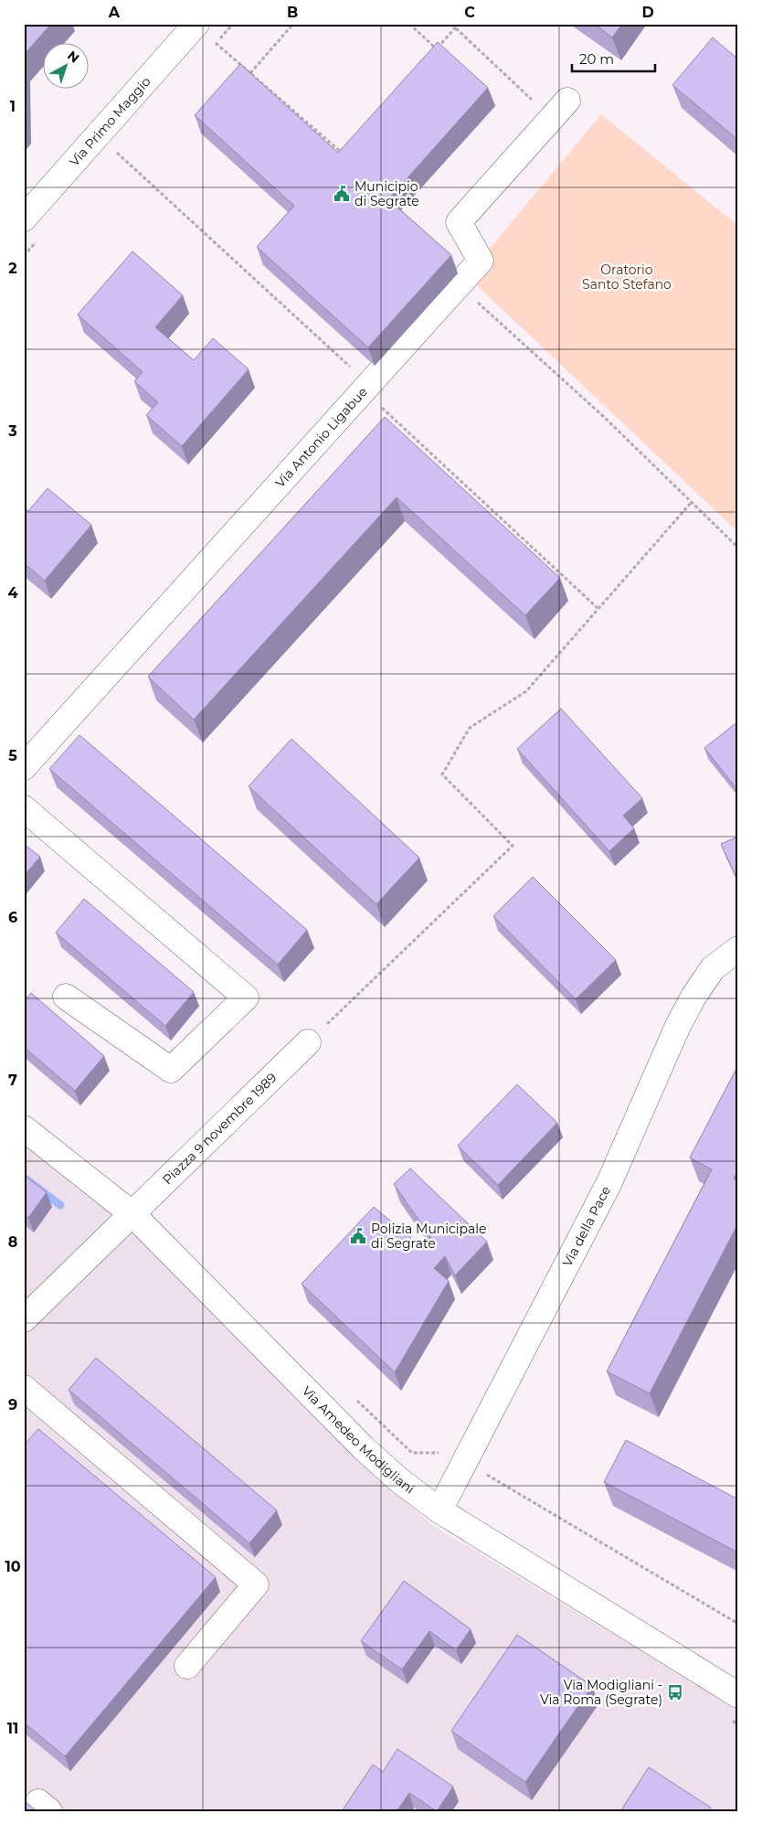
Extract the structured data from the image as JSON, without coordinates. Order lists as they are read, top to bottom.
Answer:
{
  "streets": {
    "street": [
      "Via Primo Maggio",
      "Via Antonio Ligabue",
      "Piazza 9 novembre 1989",
      "Via della Pace",
      "Via Amedeo Modigliani"
    ]
  },
  "crossings": [
    ["Piazza 9 novembre 1989", "Via Amedeo Modigliani"],
    ["Via della Pace", "Via Amedeo Modigliani"]
  ],
  "parks": ["Oratorio Santo Stefano"],
  "places": {
    "public building": ["Municipio di Segrate", "Polizia Municipale di Segrate"],
    "bus stop": ["Via Modigliani - Via Roma (Segrate)"]
  },
  "scale_bar": "20 m",
  "north": "top right",
  "grid": {
    "columns": [
      "A",
      "B",
      "C",
      "D"
    ],
    "rows": [
      "1",
      "2",
      "3",
      "4",
      "5",
      "6",
      "7",
      "8",
      "9",
      "10",
      "11"
    ]
  }
}
